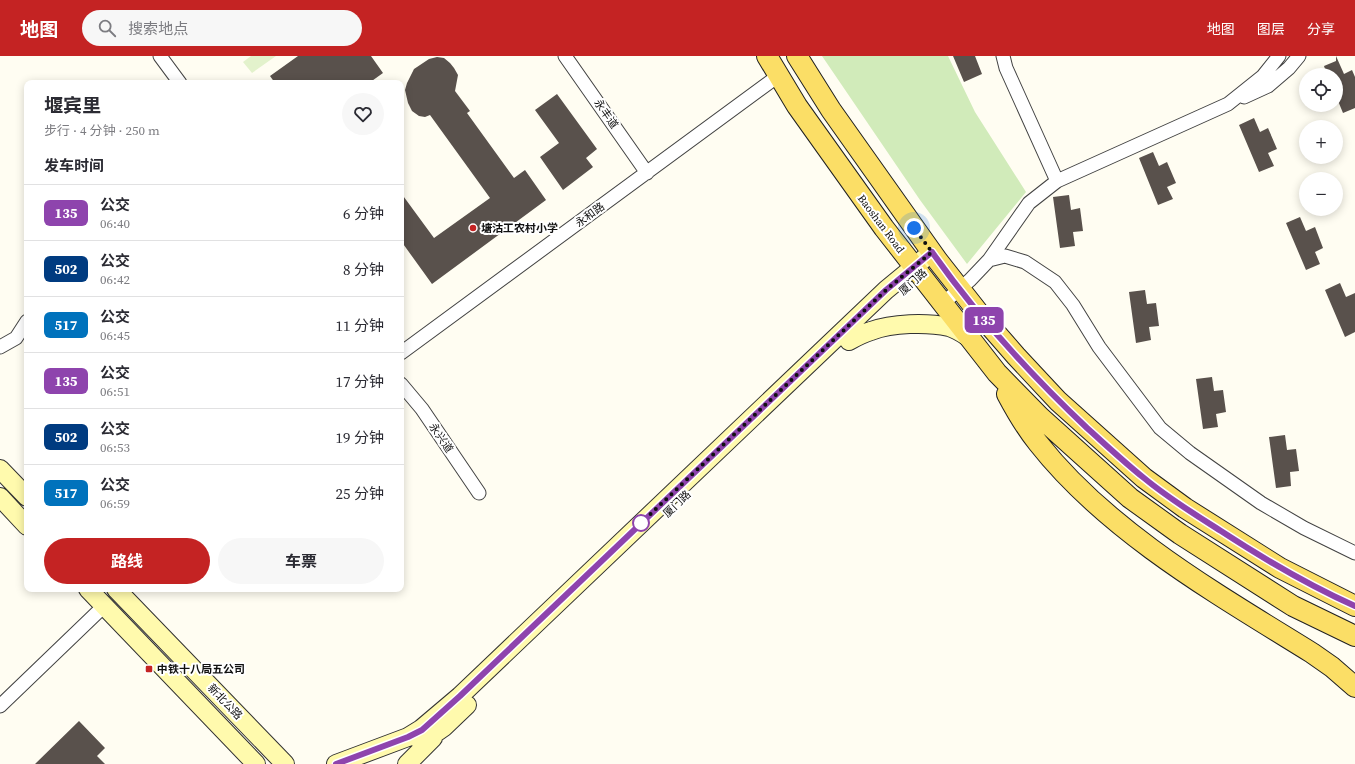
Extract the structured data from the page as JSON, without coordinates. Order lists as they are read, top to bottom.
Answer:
{
  "streets": {
    "main road": ["Baoshan Road"],
    "street": [
      "永丰道",
      "永和路",
      "厦门路",
      "永兴道",
      "新北公路"
    ]
  },
  "crossings": [
    ["永丰道", "永和路"],
    ["永和路", "Baoshan Road"],
    ["Baoshan Road", "厦门路"]
  ],
  "places": {
    "other": ["塘沽工农村小学"],
    "transit": ["中铁十八局五公司"]
  },
  "lines": ["bus line 135"],
  "page": {
    "header": "地图",
    "search": "搜索地点",
    "nav": ["地图", "图层", "分享"],
    "on_map": "135",
    "map_buttons": ["+", "−"],
    "heading": [
      ["堰宾里", "步行 · 4 分钟 · 250 m"],
      "发车时间"
    ],
    "list": [
      {
        "mark": "135",
        "name": "公交",
        "note": "06:40",
        "value": "6 分钟"
      },
      {
        "mark": "502",
        "name": "公交",
        "note": "06:42",
        "value": "8 分钟"
      },
      {
        "mark": "517",
        "name": "公交",
        "note": "06:45",
        "value": "11 分钟"
      },
      {
        "mark": "135",
        "name": "公交",
        "note": "06:51",
        "value": "17 分钟"
      },
      {
        "mark": "502",
        "name": "公交",
        "note": "06:53",
        "value": "19 分钟"
      },
      {
        "mark": "517",
        "name": "公交",
        "note": "06:59",
        "value": "25 分钟"
      }
    ],
    "buttons": ["路线", "车票"]
  }
}
